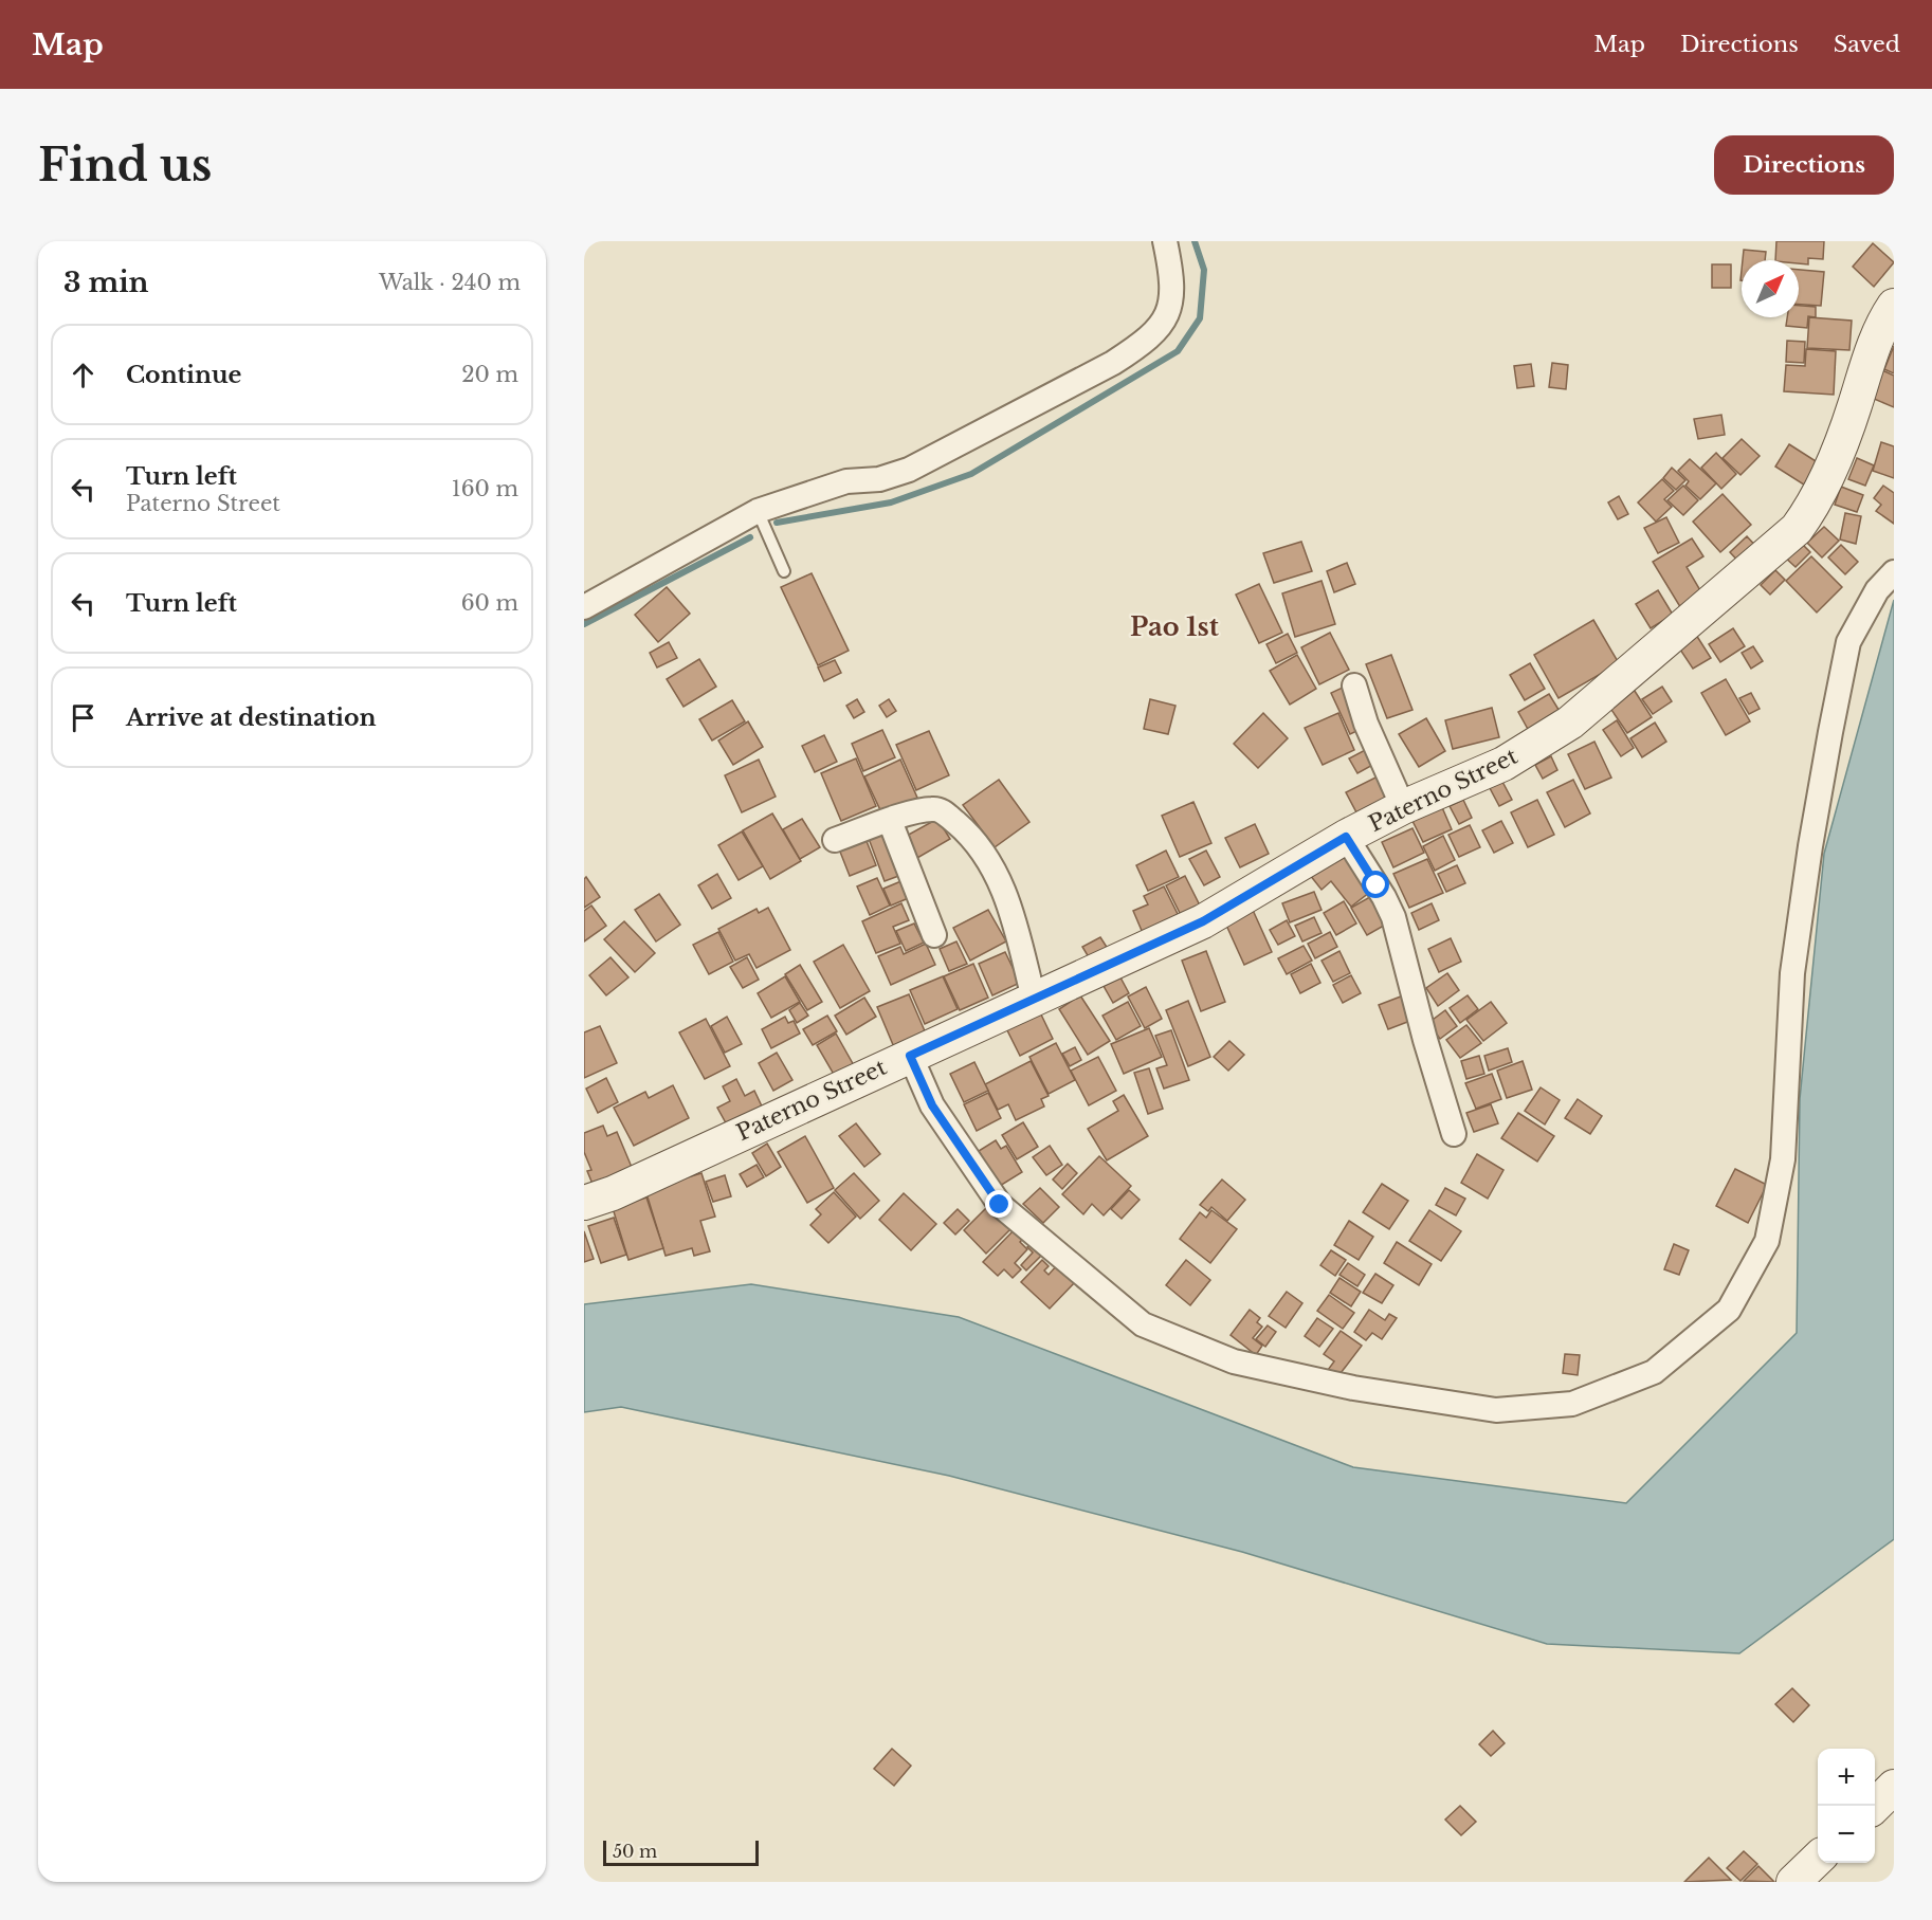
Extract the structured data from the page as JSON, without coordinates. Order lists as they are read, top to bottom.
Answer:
{
  "streets": {
    "street": ["Paterno Street"]
  },
  "districts": ["Pao 1st"],
  "scale_bar": "50 m",
  "north": "top right",
  "page": {
    "header": "Map",
    "nav": ["Map", "Directions", "Saved"],
    "buttons": "Directions",
    "title": "Find us",
    "heading": ["3 min", "Walk · 240 m"],
    "list": [
      ["Continue", "20 m"],
      ["Turn left", "Paterno Street", "160 m"],
      ["Turn left", "60 m"],
      "Arrive at destination"
    ],
    "map_buttons": ["+", "−"],
    "scale": "50 m"
  }
}
